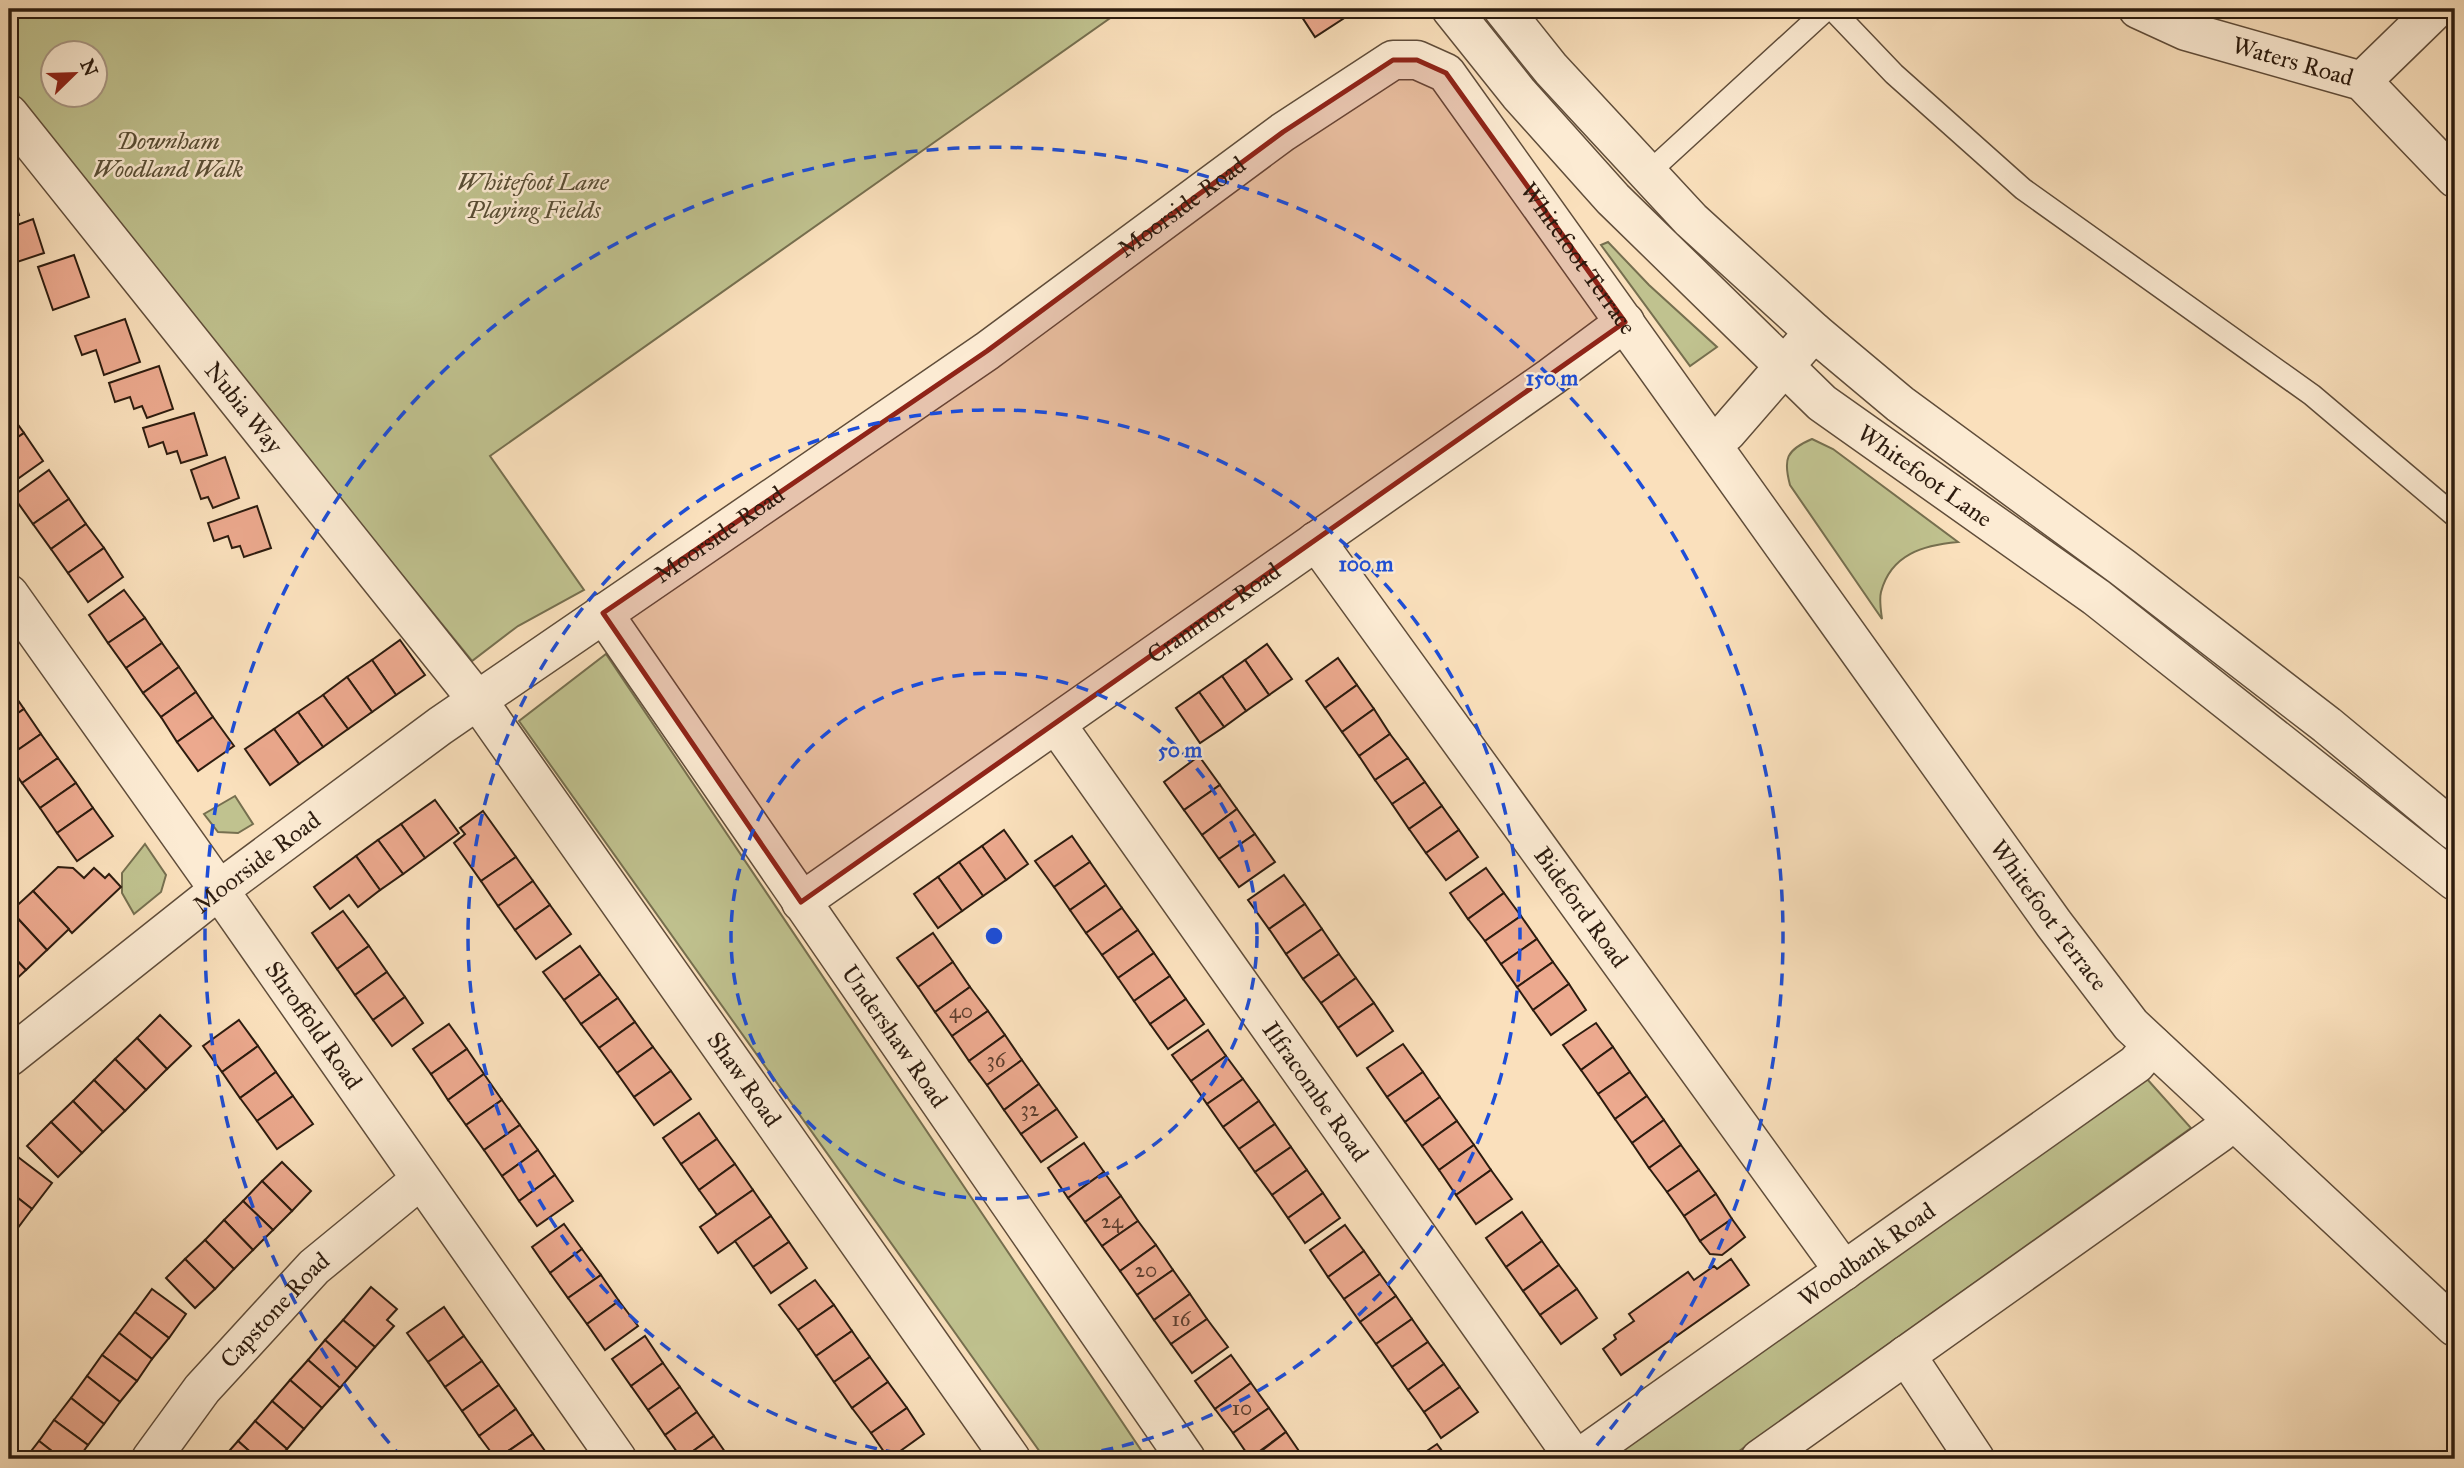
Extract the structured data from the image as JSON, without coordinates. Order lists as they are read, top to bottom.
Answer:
{
  "streets": {
    "street": [
      "Waters Road",
      "Moorside Road",
      "Whitefoot Terrace",
      "Nubia Way",
      "Whitefoot Lane",
      "Cranmore Road",
      "Bideford Road",
      "Shroffold Road",
      "Undershaw Road",
      "Shaw Road",
      "Ilfracombe Road",
      "Woodbank Road",
      "Capstone Road"
    ]
  },
  "crossings": [
    ["Moorside Road", "Whitefoot Terrace"],
    ["Moorside Road", "Nubia Way"],
    ["Moorside Road", "Shroffold Road"],
    ["Moorside Road", "Undershaw Road"],
    ["Moorside Road", "Shaw Road"],
    ["Whitefoot Terrace", "Cranmore Road"],
    ["Whitefoot Terrace", "Woodbank Road"],
    ["Nubia Way", "Shaw Road"],
    ["Cranmore Road", "Bideford Road"],
    ["Cranmore Road", "Undershaw Road"],
    ["Cranmore Road", "Ilfracombe Road"],
    ["Bideford Road", "Woodbank Road"],
    ["Shroffold Road", "Capstone Road"],
    ["Ilfracombe Road", "Woodbank Road"]
  ],
  "parks": ["Downham Woodland Walk", "Whitefoot Lane Playing Fields"],
  "house_numbers": [
    "40",
    "36",
    "32",
    "24",
    "20",
    "16",
    "10"
  ],
  "north": "top right",
  "rings": ["150 m", "100 m", "50 m"]
}
